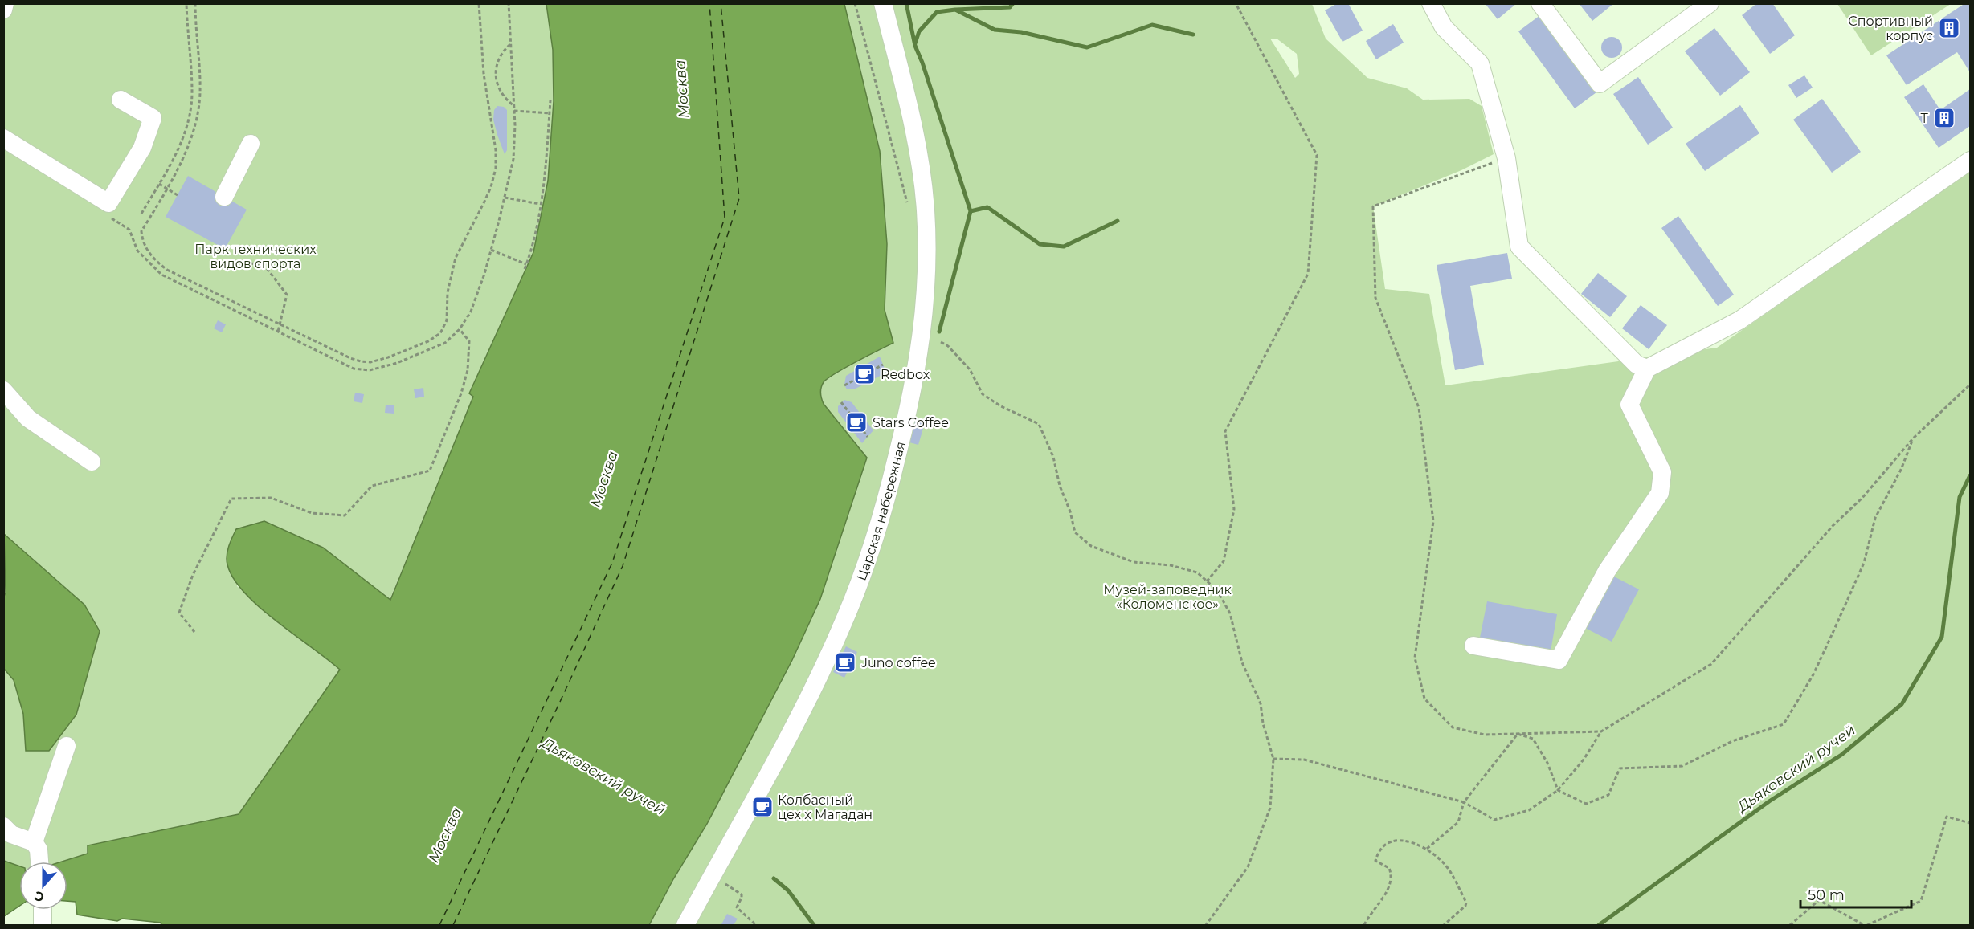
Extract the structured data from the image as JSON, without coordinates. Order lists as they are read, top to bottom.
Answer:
{
  "streets": {
    "street": ["Царская набережная"]
  },
  "water": ["Москва", "Дьяковский ручей"],
  "parks": ["Парк технических видов спорта", "Музей-заповедник «Коломенское»"],
  "places": {
    "building": ["Спортивный корпус", "Т"],
    "cafe": [
      "Redbox",
      "Stars Coffee",
      "Juno coffee",
      "Колбасный цех x Магадан"
    ]
  },
  "scale_bar": "50 m",
  "north": "bottom"
}
